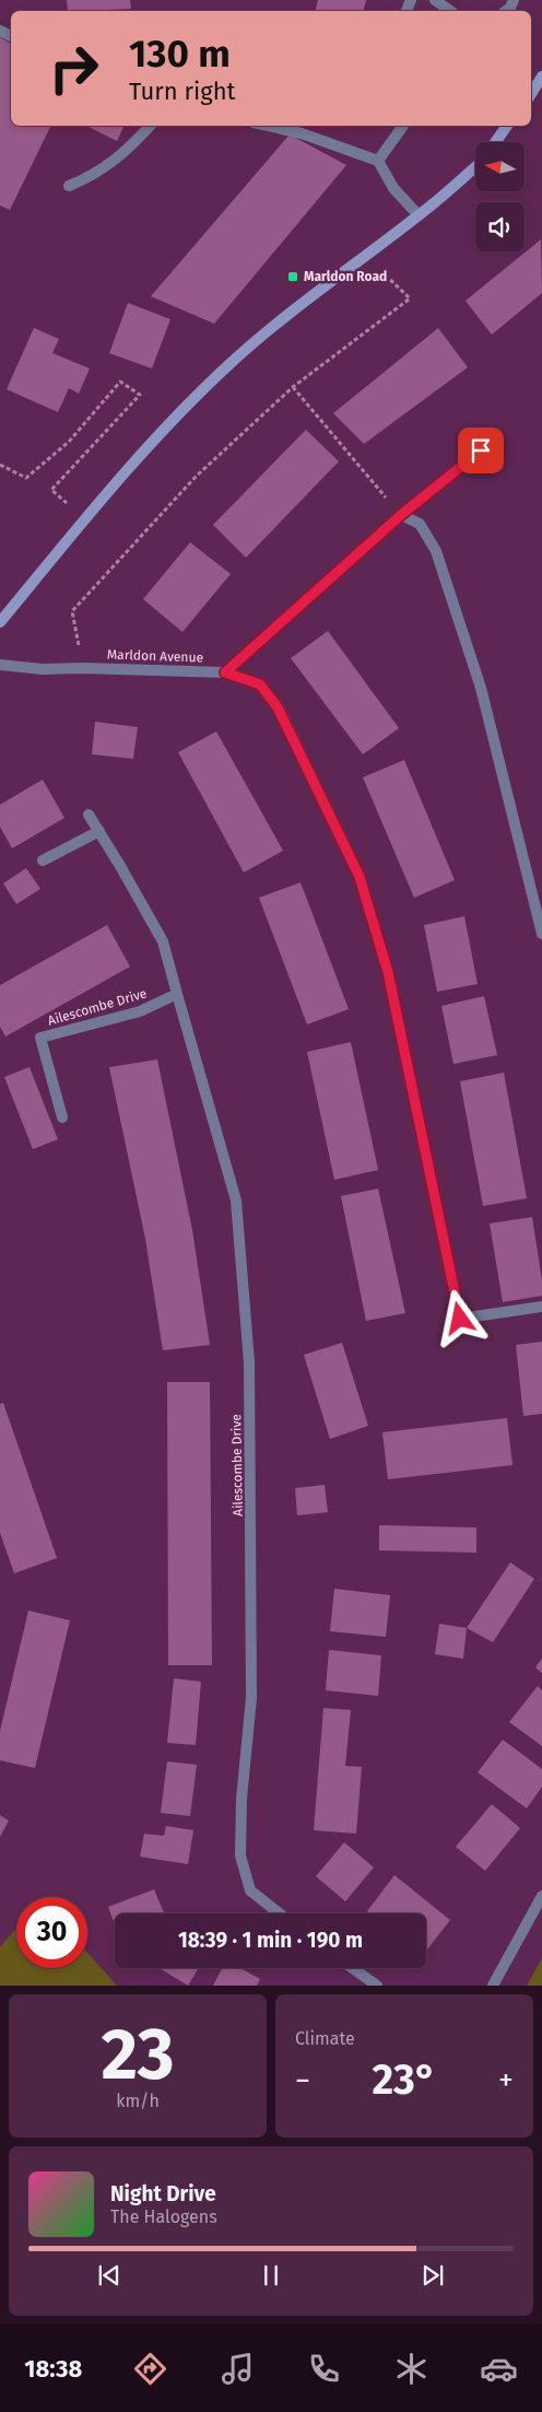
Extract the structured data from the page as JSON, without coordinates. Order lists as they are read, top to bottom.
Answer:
{
  "streets": {
    "street": ["Marldon Avenue", "Ailescombe Drive"]
  },
  "places": {
    "transit": ["Marldon Road"]
  },
  "north": "left",
  "page": {
    "turn": ["130 m", "Turn right"],
    "limit": "30",
    "trip": "18:39 · 1 min · 190 m",
    "tile": [
      ["23", "km/h"],
      "Climate"
    ],
    "heat": ["−", "23°", "+"],
    "song": ["Night Drive", "The Halogens"],
    "tabs": "18:38"
  }
}
